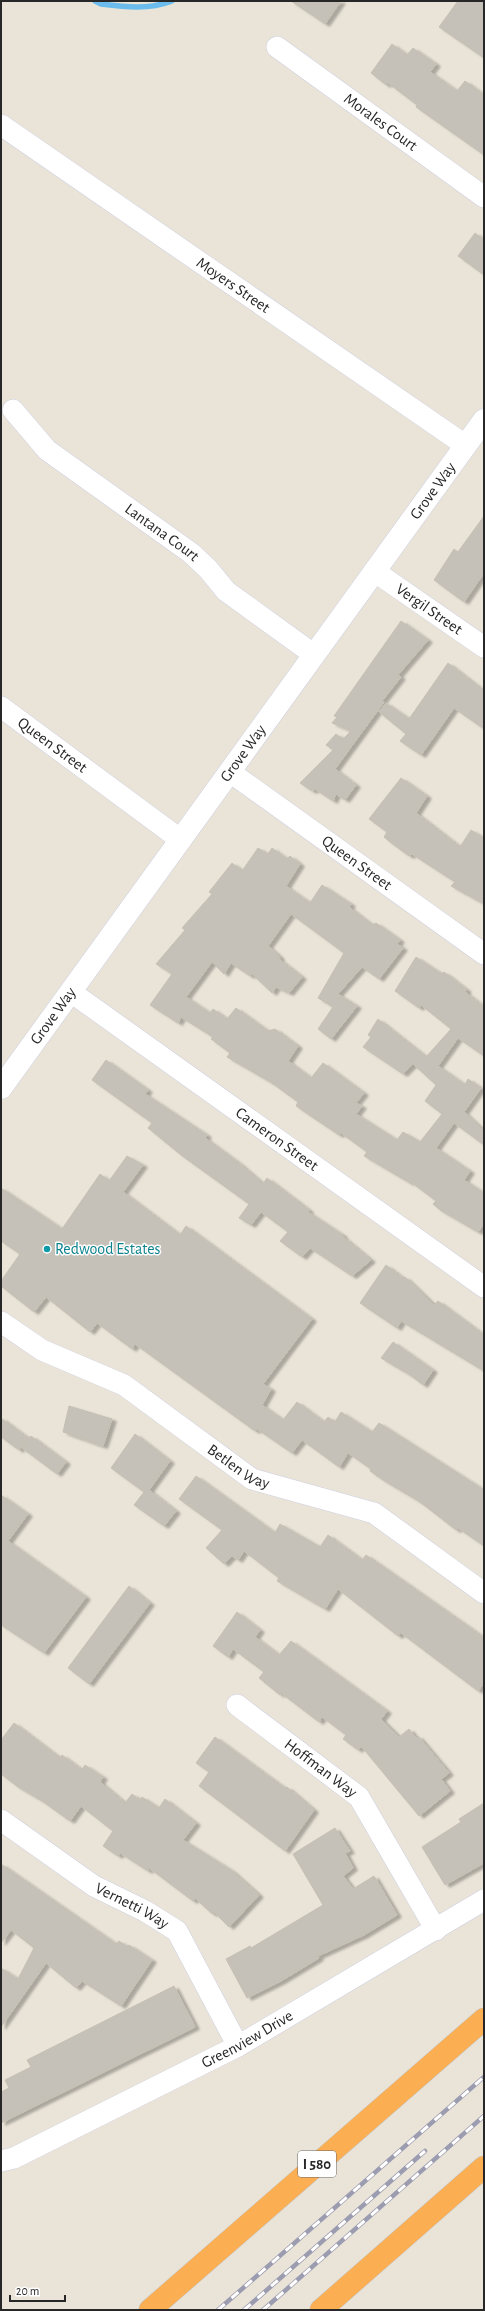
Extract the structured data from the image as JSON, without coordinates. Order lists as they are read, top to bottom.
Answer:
{
  "streets": {
    "highway": ["I 580"],
    "main road": ["Grove Way"],
    "street": [
      "Morales Court",
      "Moyers Street",
      "Lantana Court",
      "Vergil Street",
      "Queen Street",
      "Cameron Street",
      "Betlen Way",
      "Hoffman Way",
      "Vernetti Way",
      "Greenview Drive"
    ]
  },
  "crossings": [
    ["Moyers Street", "Grove Way"],
    ["Grove Way", "Lantana Court"],
    ["Grove Way", "Vergil Street"],
    ["Grove Way", "Queen Street"],
    ["Grove Way", "Cameron Street"],
    ["Hoffman Way", "Greenview Drive"],
    ["Vernetti Way", "Greenview Drive"]
  ],
  "places": ["Redwood Estates"],
  "scale_bar": "20 m"
}
